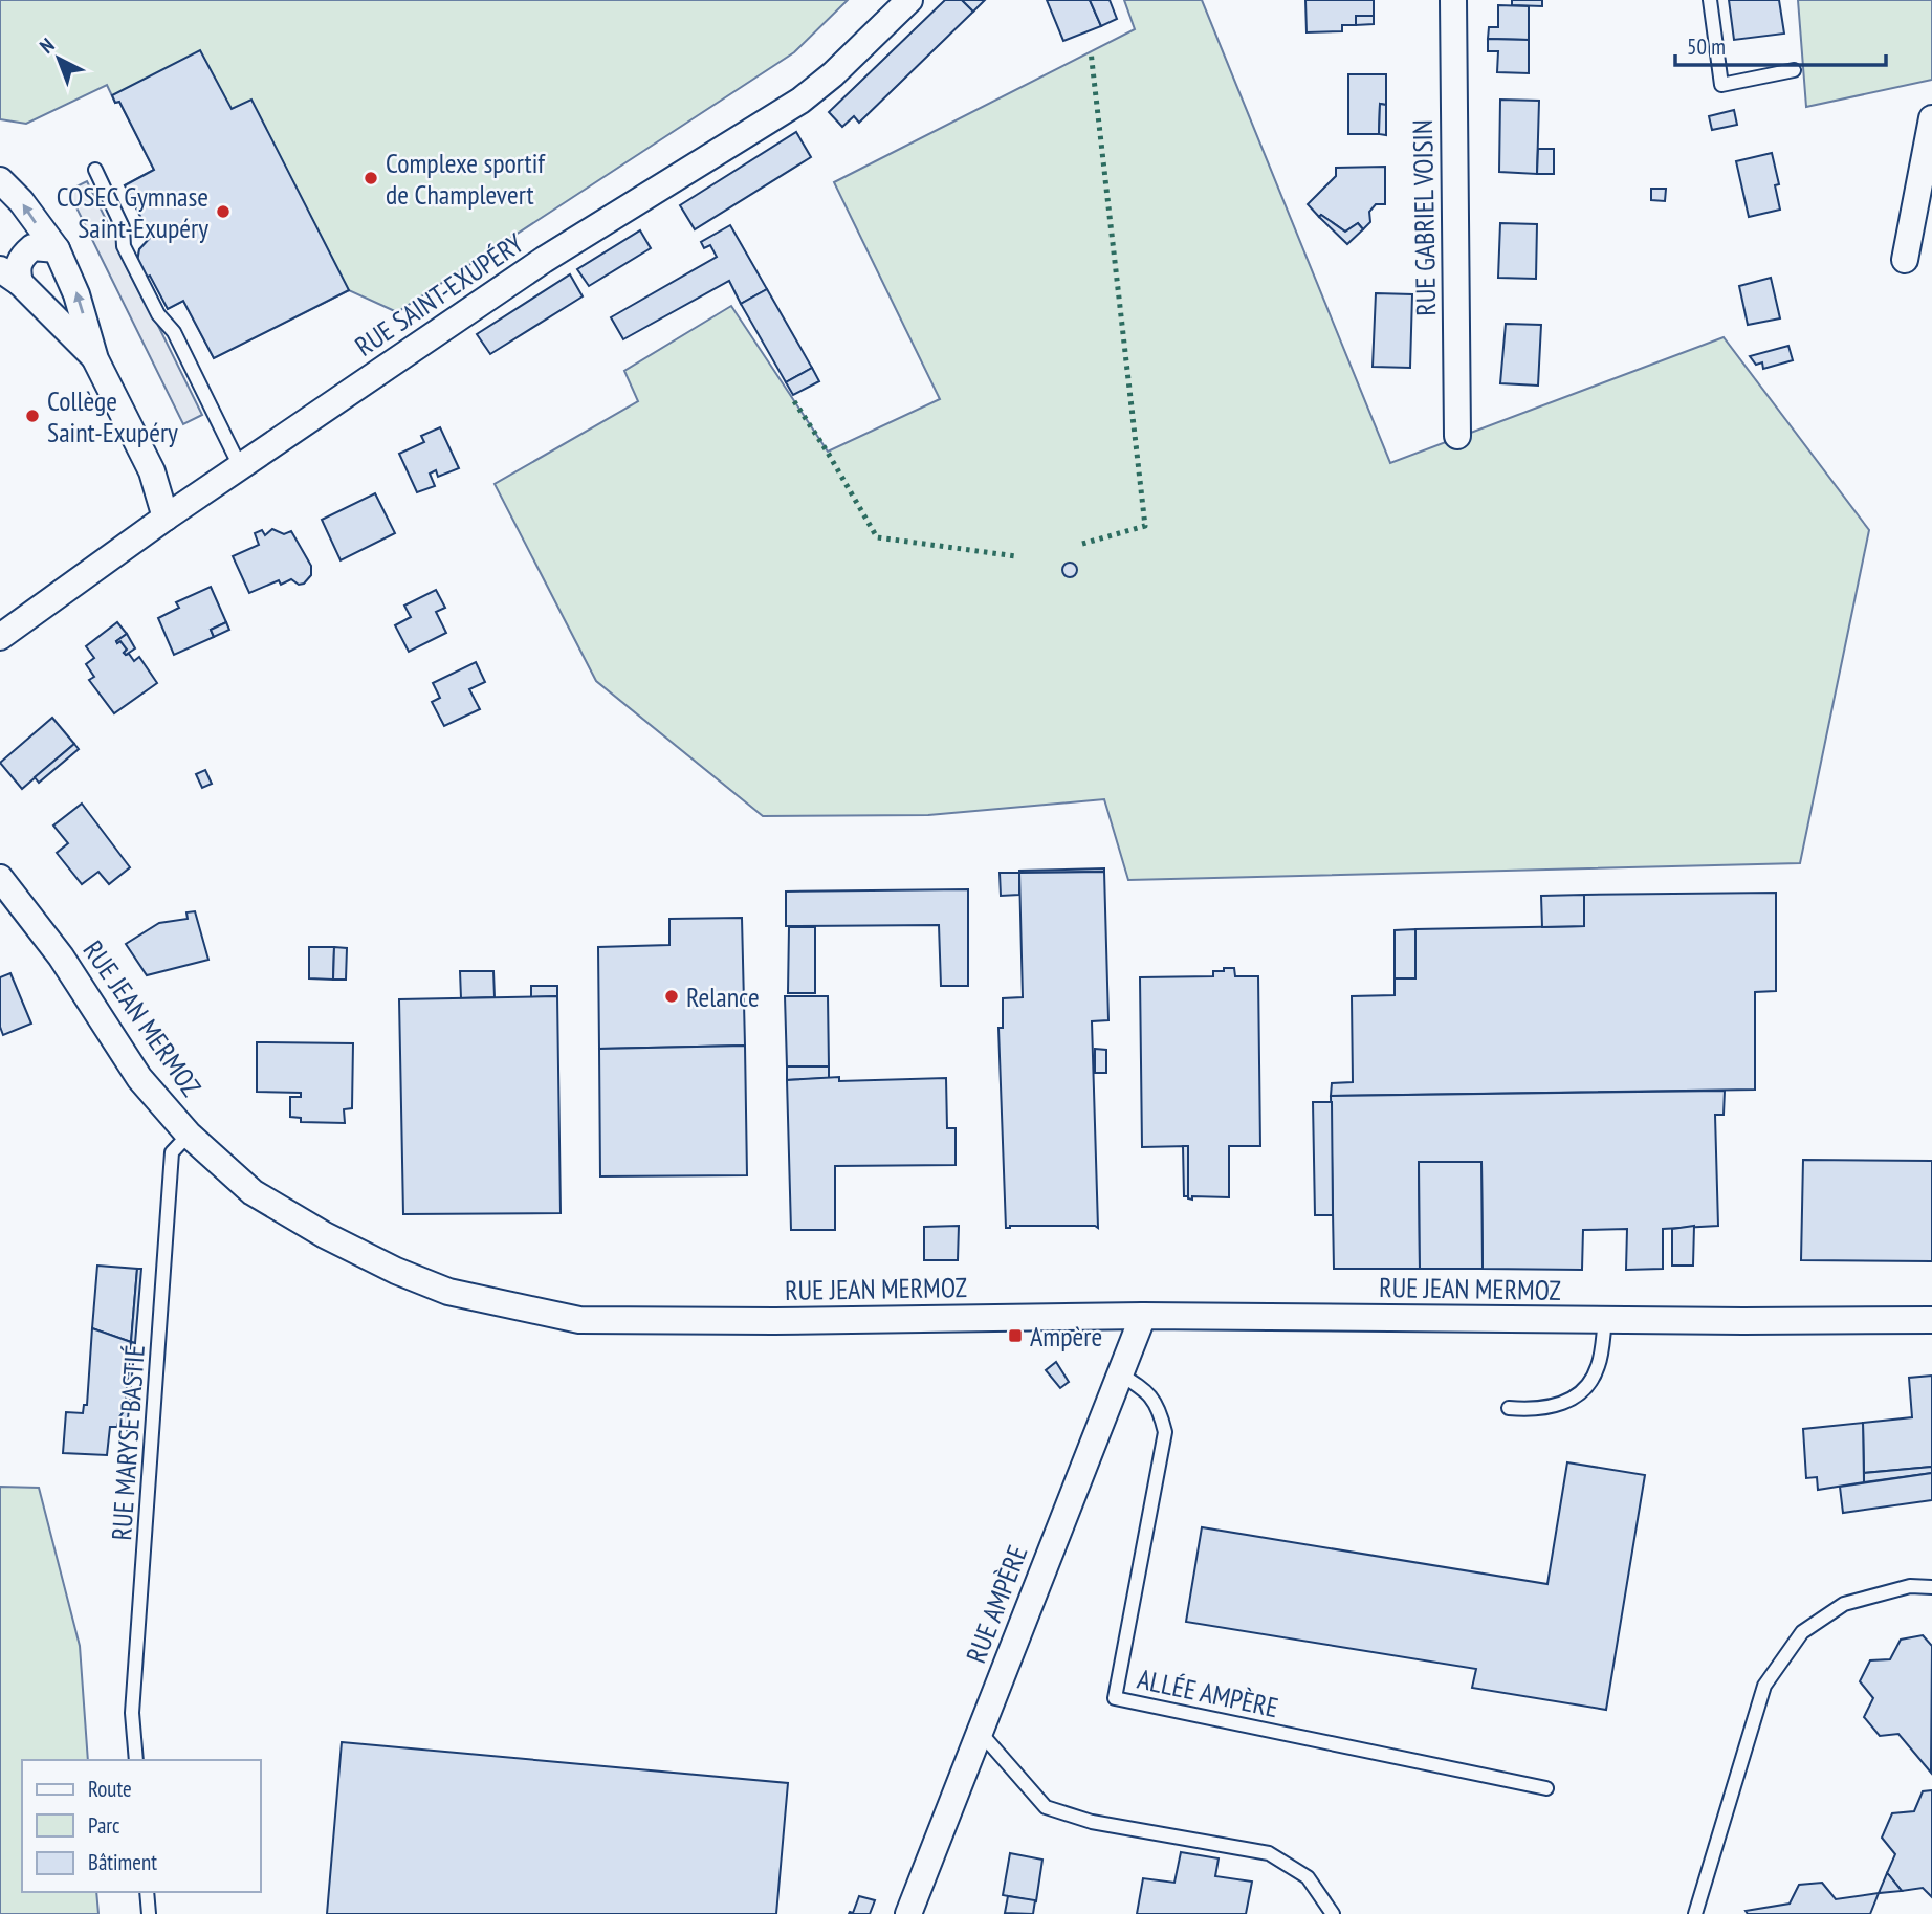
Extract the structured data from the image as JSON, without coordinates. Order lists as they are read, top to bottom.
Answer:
{
  "streets": {
    "street": [
      "RUE GABRIEL VOISIN",
      "RUE SAINT-EXUPÉRY",
      "RUE JEAN MERMOZ",
      "RUE AMPÈRE"
    ],
    "lane": ["RUE MARYSE BASTIÉ", "ALLÉE AMPÈRE"]
  },
  "crossings": [
    ["RUE JEAN MERMOZ", "RUE MARYSE BASTIÉ"],
    ["RUE JEAN MERMOZ", "RUE AMPÈRE"],
    ["RUE AMPÈRE", "ALLÉE AMPÈRE"]
  ],
  "places": {
    "other": [
      "Complexe sportif de Champlevert",
      "COSEC Gymnase Saint-Exupéry",
      "Collège Saint-Exupéry",
      "Relance"
    ],
    "transit": ["Ampère"]
  },
  "legend": ["Route", "Parc", "Bâtiment"],
  "scale_bar": "50 m",
  "north": "top left"
}
